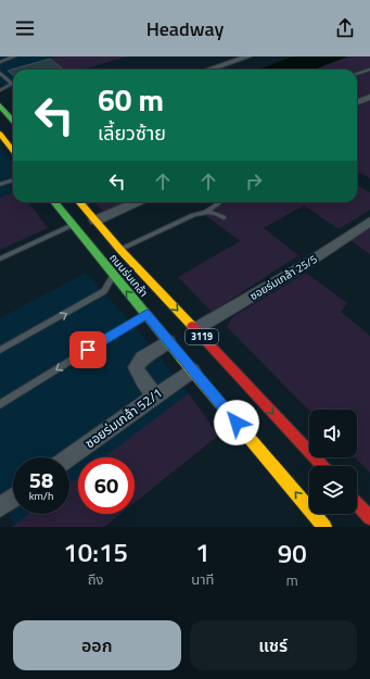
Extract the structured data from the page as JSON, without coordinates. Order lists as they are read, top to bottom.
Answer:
{
  "streets": {
    "main road": ["ถนนร่มเกล้า", "3119"],
    "street": ["ซอยร่มเกล้า 25/5", "ซอยร่มเกล้า 52/1"]
  },
  "crossings": [
    ["ถนนร่มเกล้า", "ซอยร่มเกล้า 25/5"],
    ["ถนนร่มเกล้า", "ซอยร่มเกล้า 52/1"]
  ],
  "page": {
    "header": "Headway",
    "turn": ["60 m", "เลี้ยวซ้าย"],
    "speed": "58 km/h",
    "limit": "60",
    "eta": [
      "10:15",
      "ถึง",
      "1",
      "นาที",
      "90",
      "m"
    ],
    "buttons": ["ออก", "แชร์"]
  }
}
